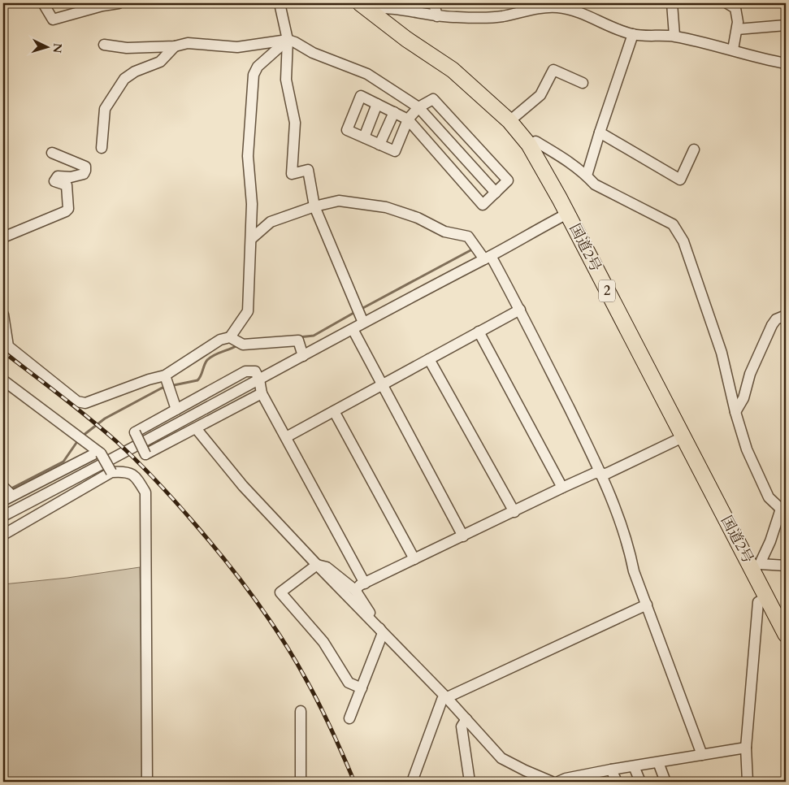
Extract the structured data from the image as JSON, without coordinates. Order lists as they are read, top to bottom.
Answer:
{
  "streets": {
    "highway": ["国道2号", "2"]
  },
  "north": "right"
}
